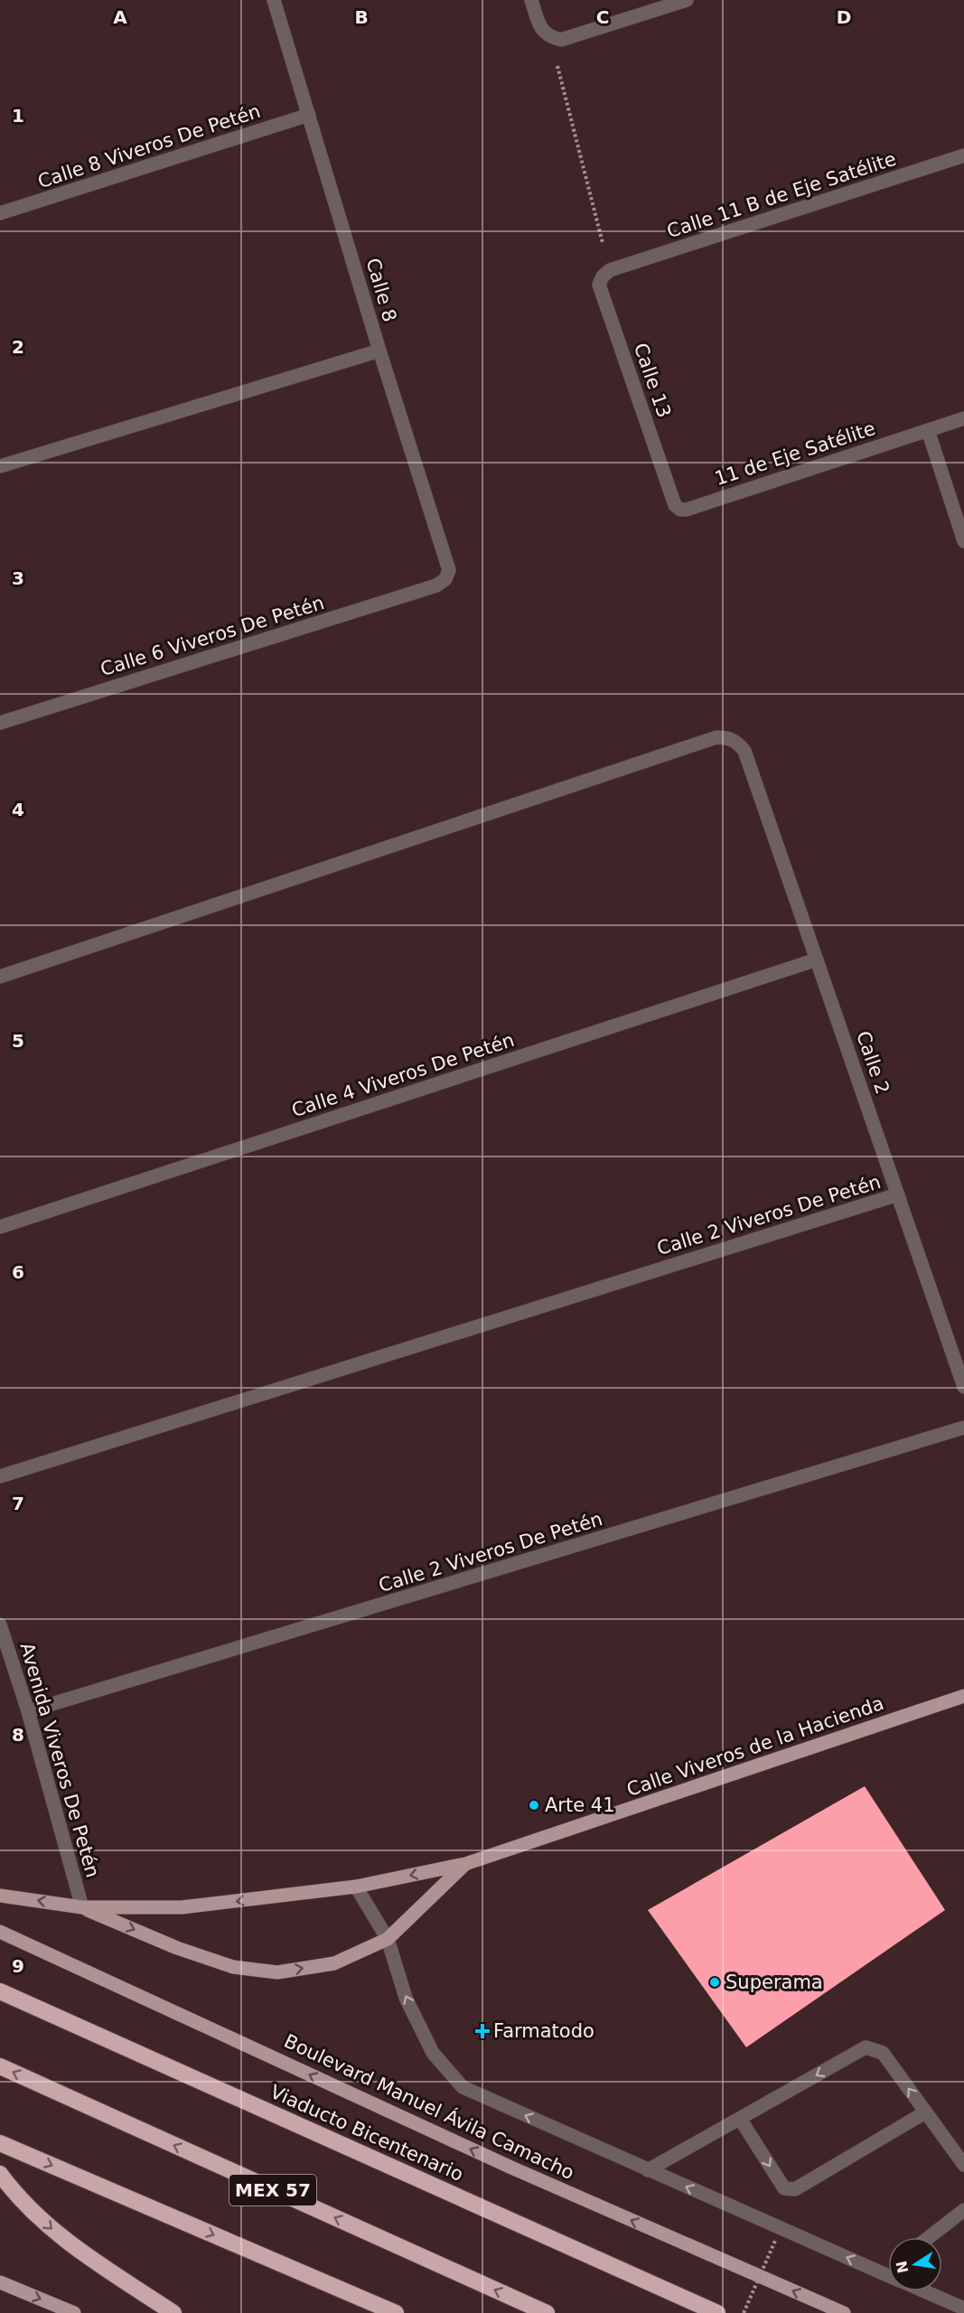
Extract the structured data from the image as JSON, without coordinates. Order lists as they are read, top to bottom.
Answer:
{
  "streets": {
    "highway": ["Viaducto Bicentenario", "MEX 57"],
    "main road": ["Calle Viveros de la Hacienda", "Boulevard Manuel Ávila Camacho"],
    "street": [
      "Calle 8 Viveros De Petén",
      "Calle 11 B de Eje Satélite",
      "Calle 8",
      "Calle 13",
      "11 de Eje Satélite",
      "Calle 6 Viveros De Petén",
      "Calle 2",
      "Calle 4 Viveros De Petén",
      "Calle 2 Viveros De Petén",
      "Avenida Viveros De Petén"
    ]
  },
  "crossings": [
    ["Calle 8 Viveros De Petén", "Calle 8"],
    ["Calle 11 B de Eje Satélite", "Calle 13"],
    ["Calle 8", "Calle 6 Viveros De Petén"],
    ["Calle 13", "11 de Eje Satélite"],
    ["Calle 2", "Calle 4 Viveros De Petén"],
    ["Calle 2", "Calle 2 Viveros De Petén"],
    ["Calle 2 Viveros De Petén", "Avenida Viveros De Petén"],
    ["Calle Viveros de la Hacienda", "Avenida Viveros De Petén"]
  ],
  "one_way": ["Boulevard Manuel Ávila Camacho"],
  "places": {
    "other": ["Arte 41", "Superama"],
    "health": ["Farmatodo"]
  },
  "north": "left",
  "grid": {
    "columns": [
      "A",
      "B",
      "C",
      "D"
    ],
    "rows": [
      "1",
      "2",
      "3",
      "4",
      "5",
      "6",
      "7",
      "8",
      "9"
    ]
  }
}
